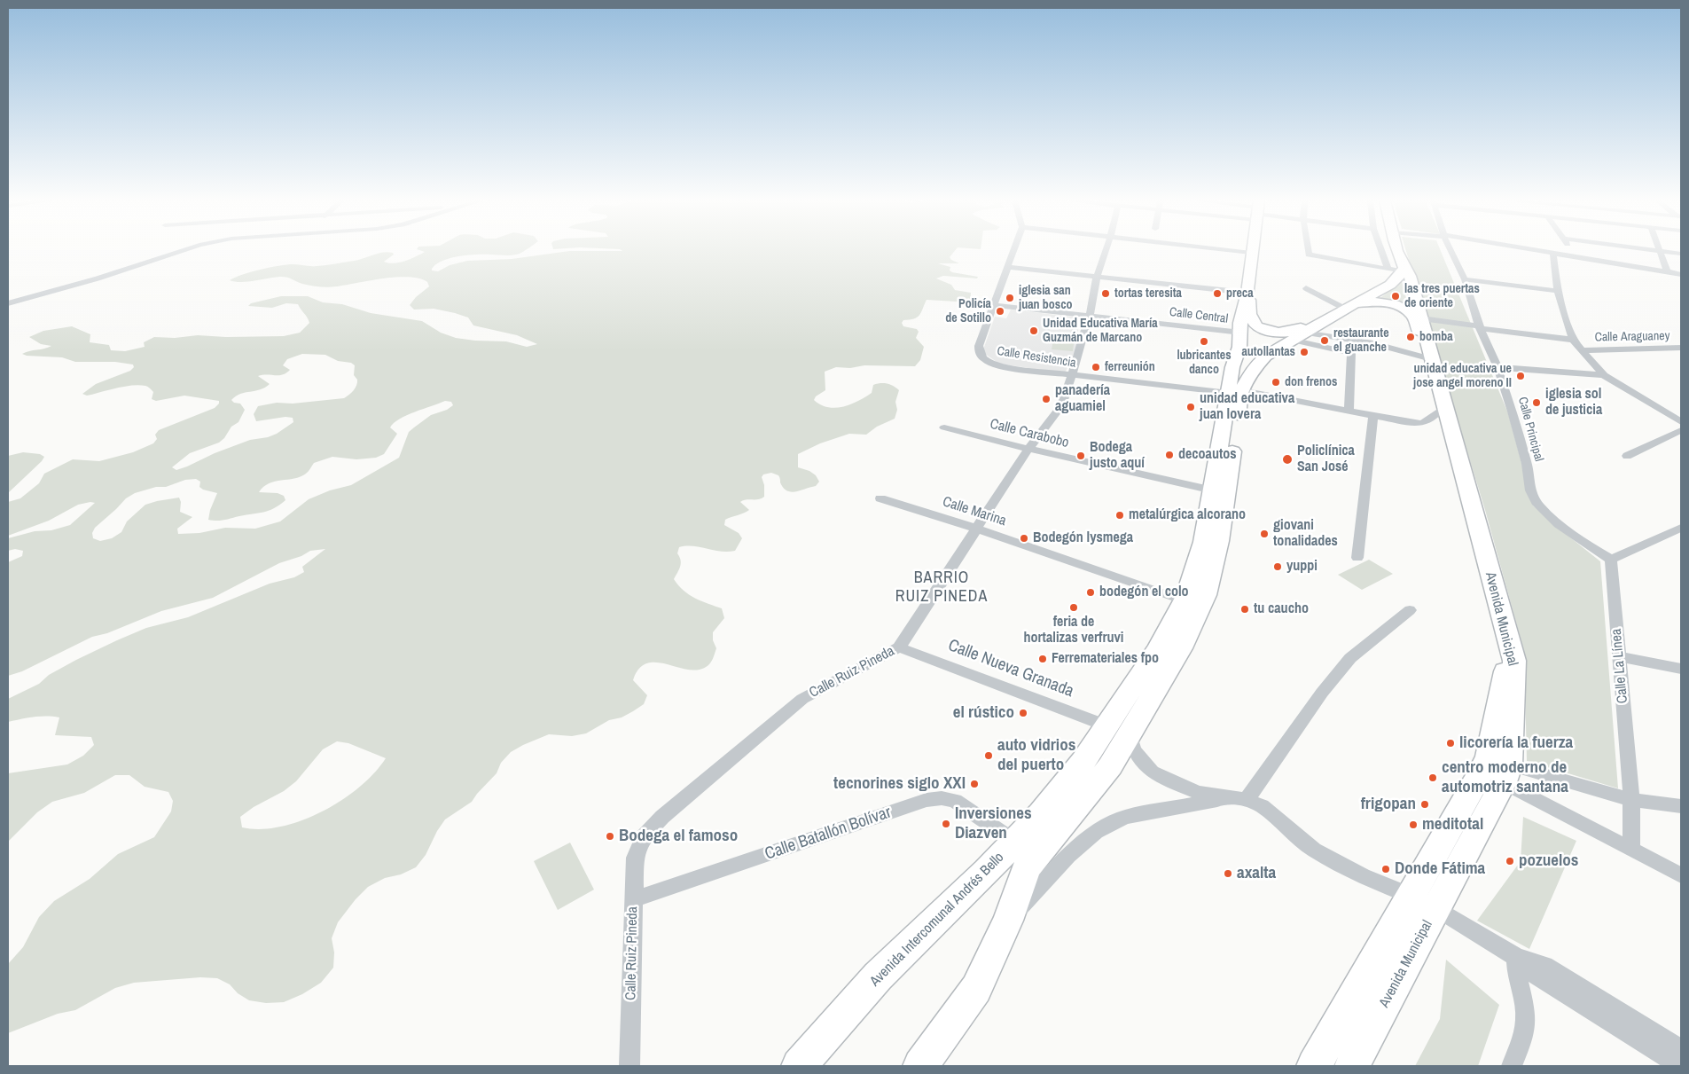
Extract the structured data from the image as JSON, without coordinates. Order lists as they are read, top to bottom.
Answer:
{
  "streets": {
    "highway": ["Avenida Municipal", "Avenida Intercomunal Andrés Bello"],
    "street": [
      "Calle Central",
      "Calle Araguaney",
      "Calle Resistencia",
      "Calle Principal",
      "Calle Carabobo",
      "Calle Marina",
      "Calle La Línea",
      "Calle Nueva Granada",
      "Calle Ruiz Pineda",
      "Calle Batallón Bolívar"
    ]
  },
  "crossings": [
    ["Calle Central", "Calle Resistencia"],
    ["Calle Central", "Calle Ruiz Pineda"],
    ["Calle Central", "Avenida Intercomunal Andrés Bello"],
    ["Calle Resistencia", "Avenida Municipal"],
    ["Calle Resistencia", "Calle Ruiz Pineda"],
    ["Calle Resistencia", "Avenida Intercomunal Andrés Bello"],
    ["Calle Principal", "Calle La Línea"],
    ["Calle Carabobo", "Calle Ruiz Pineda"],
    ["Calle Carabobo", "Avenida Intercomunal Andrés Bello"],
    ["Calle Marina", "Calle Ruiz Pineda"],
    ["Calle Marina", "Avenida Intercomunal Andrés Bello"],
    ["Avenida Municipal", "Avenida Intercomunal Andrés Bello"],
    ["Calle Nueva Granada", "Calle Ruiz Pineda"],
    ["Calle Nueva Granada", "Avenida Intercomunal Andrés Bello"],
    ["Calle Ruiz Pineda", "Calle Batallón Bolívar"],
    ["Calle Batallón Bolívar", "Avenida Intercomunal Andrés Bello"]
  ],
  "districts": ["BARRIO RUIZ PINEDA"],
  "places": [
    "tortas teresita",
    "preca",
    "las tres puertas de oriente",
    "iglesia san juan bosco",
    "Policía de Sotillo",
    "Unidad Educativa María Guzmán de Marcano",
    "bomba",
    "restaurante el guanche",
    "lubricantes danco",
    "autollantas",
    "ferreunión",
    "unidad educativa ue jose angel moreno II",
    "don frenos",
    "panadería aguamiel",
    "iglesia sol de justicia",
    "unidad educativa juan lovera",
    "decoautos",
    "Bodega justo aquí",
    "Policlínica San José",
    "metalúrgica alcorano",
    "giovani tonalidades",
    "Bodegón lysmega",
    "yuppi",
    "bodegón el colo",
    "feria de hortalizas verfruvi",
    "tu caucho",
    "Ferremateriales fpo",
    "el rústico",
    "licorería la fuerza",
    "auto vidrios del puerto",
    "centro moderno de automotriz santana",
    "tecnorines siglo XXI",
    "frigopan",
    "Inversiones Diazven",
    "meditotal",
    "Bodega el famoso",
    "pozuelos",
    "Donde Fátima",
    "axalta"
  ]
}
